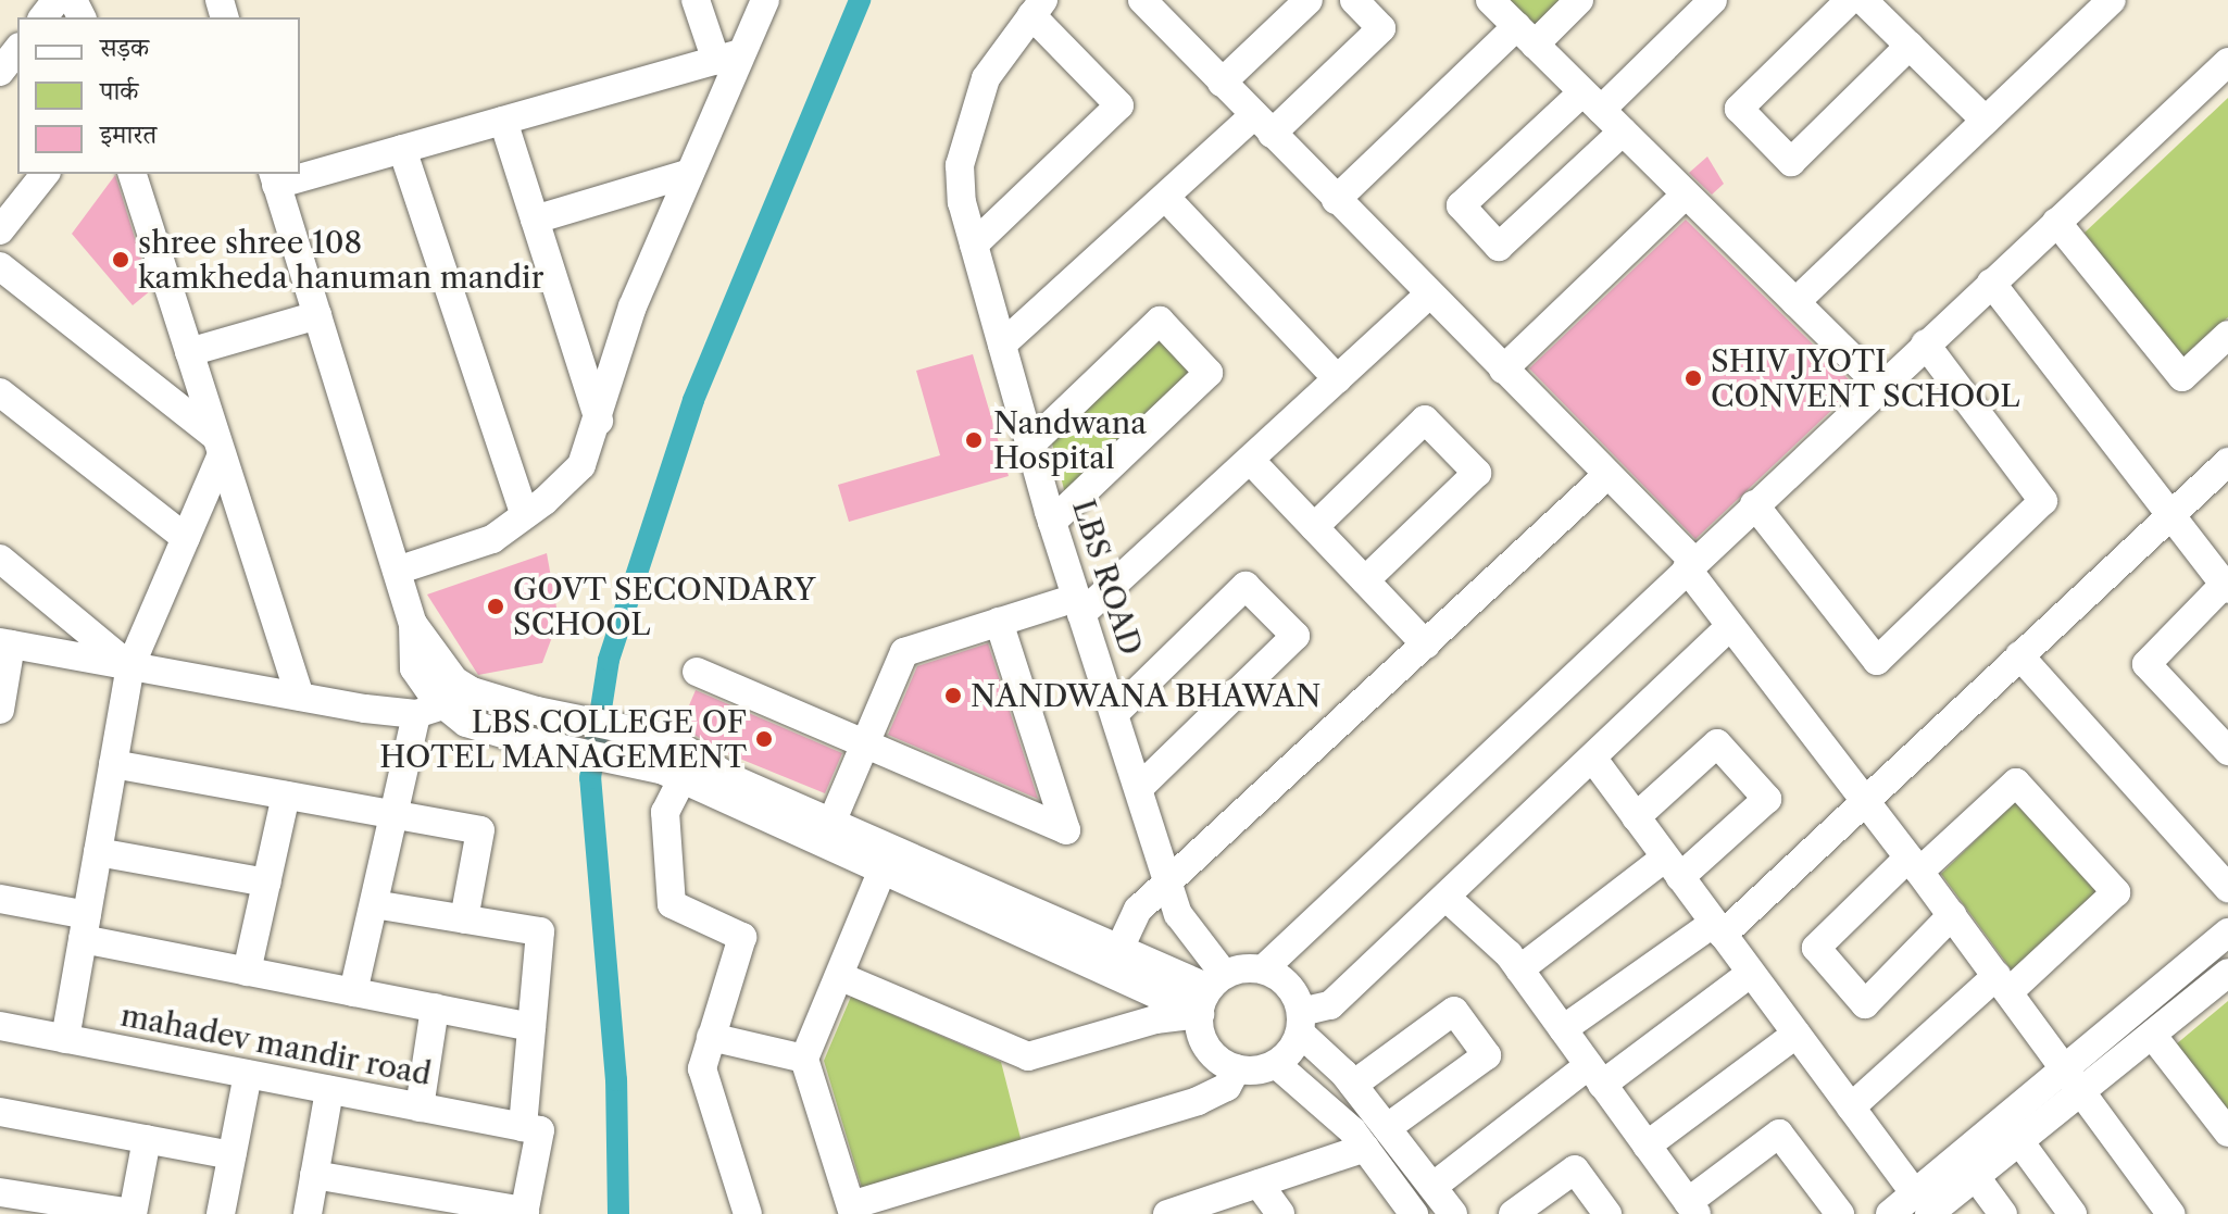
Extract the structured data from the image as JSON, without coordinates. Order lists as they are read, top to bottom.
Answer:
{
  "streets": {
    "street": ["LBS ROAD", "mahadev mandir road"]
  },
  "places": [
    "shree shree 108 kamkheda hanuman mandir",
    "SHIV JYOTI CONVENT SCHOOL",
    "Nandwana Hospital",
    "GOVT SECONDARY SCHOOL",
    "NANDWANA BHAWAN",
    "LBS COLLEGE OF HOTEL MANAGEMENT"
  ],
  "legend": ["सड़क", "पार्क", "इमारत"]
}
